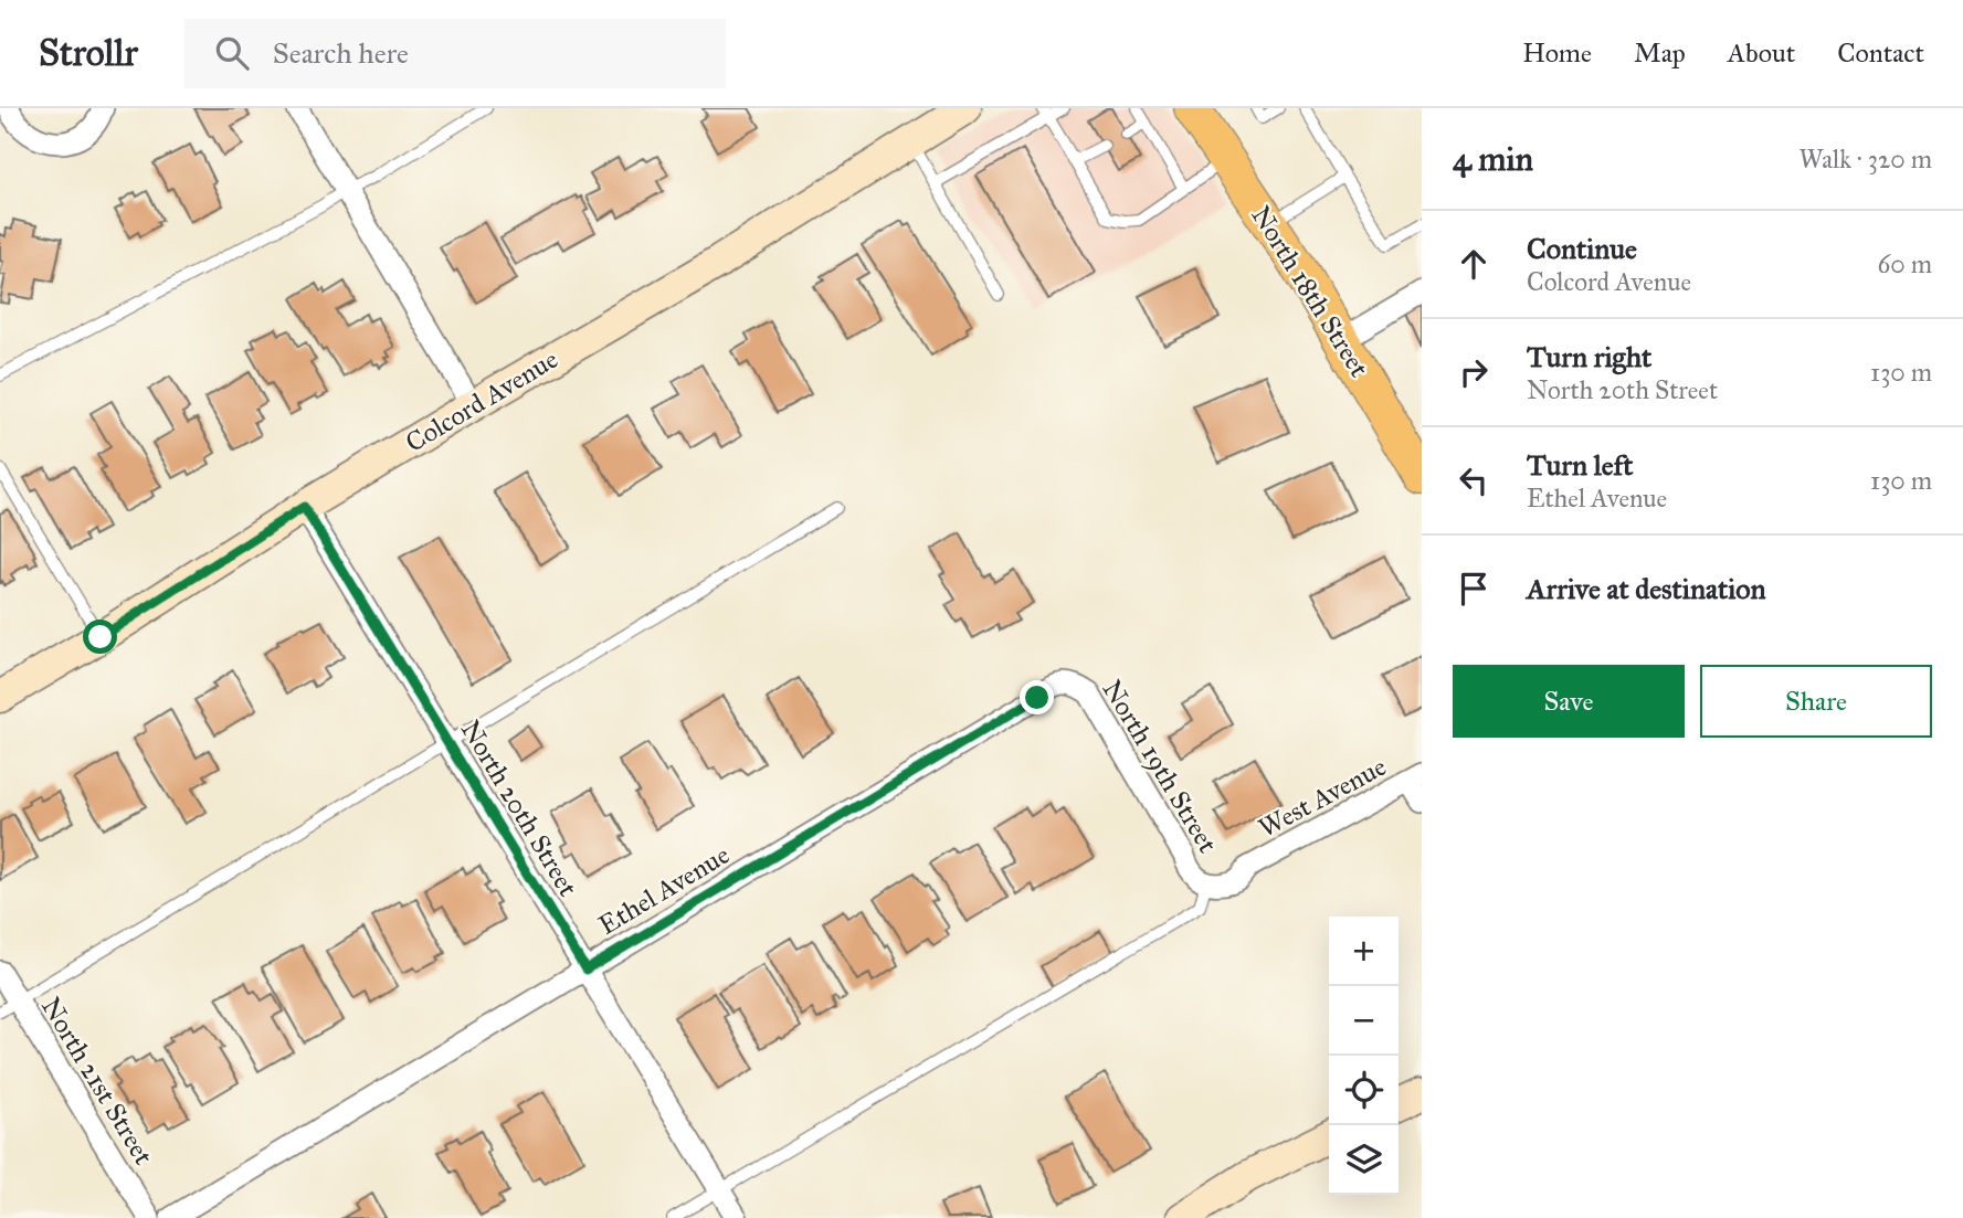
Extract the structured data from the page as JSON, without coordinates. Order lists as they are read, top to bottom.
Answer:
{
  "streets": {
    "main road": ["North 18th Street"],
    "street": [
      "Colcord Avenue",
      "North 19th Street",
      "West Avenue",
      "North 20th Street",
      "Ethel Avenue",
      "North 21st Street"
    ]
  },
  "crossings": [
    ["Colcord Avenue", "North 20th Street"],
    ["North 19th Street", "West Avenue"],
    ["North 19th Street", "Ethel Avenue"],
    ["North 20th Street", "Ethel Avenue"]
  ],
  "page": {
    "header": "Strollr",
    "search": "Search here",
    "nav": [
      "Home",
      "Map",
      "About",
      "Contact"
    ],
    "heading": ["4 min", "Walk · 320 m"],
    "list": [
      ["Continue", "Colcord Avenue", "60 m"],
      ["Turn right", "North 20th Street", "130 m"],
      ["Turn left", "Ethel Avenue", "130 m"],
      "Arrive at destination"
    ],
    "buttons": ["Save", "Share"],
    "map_buttons": ["+", "−"]
  }
}
